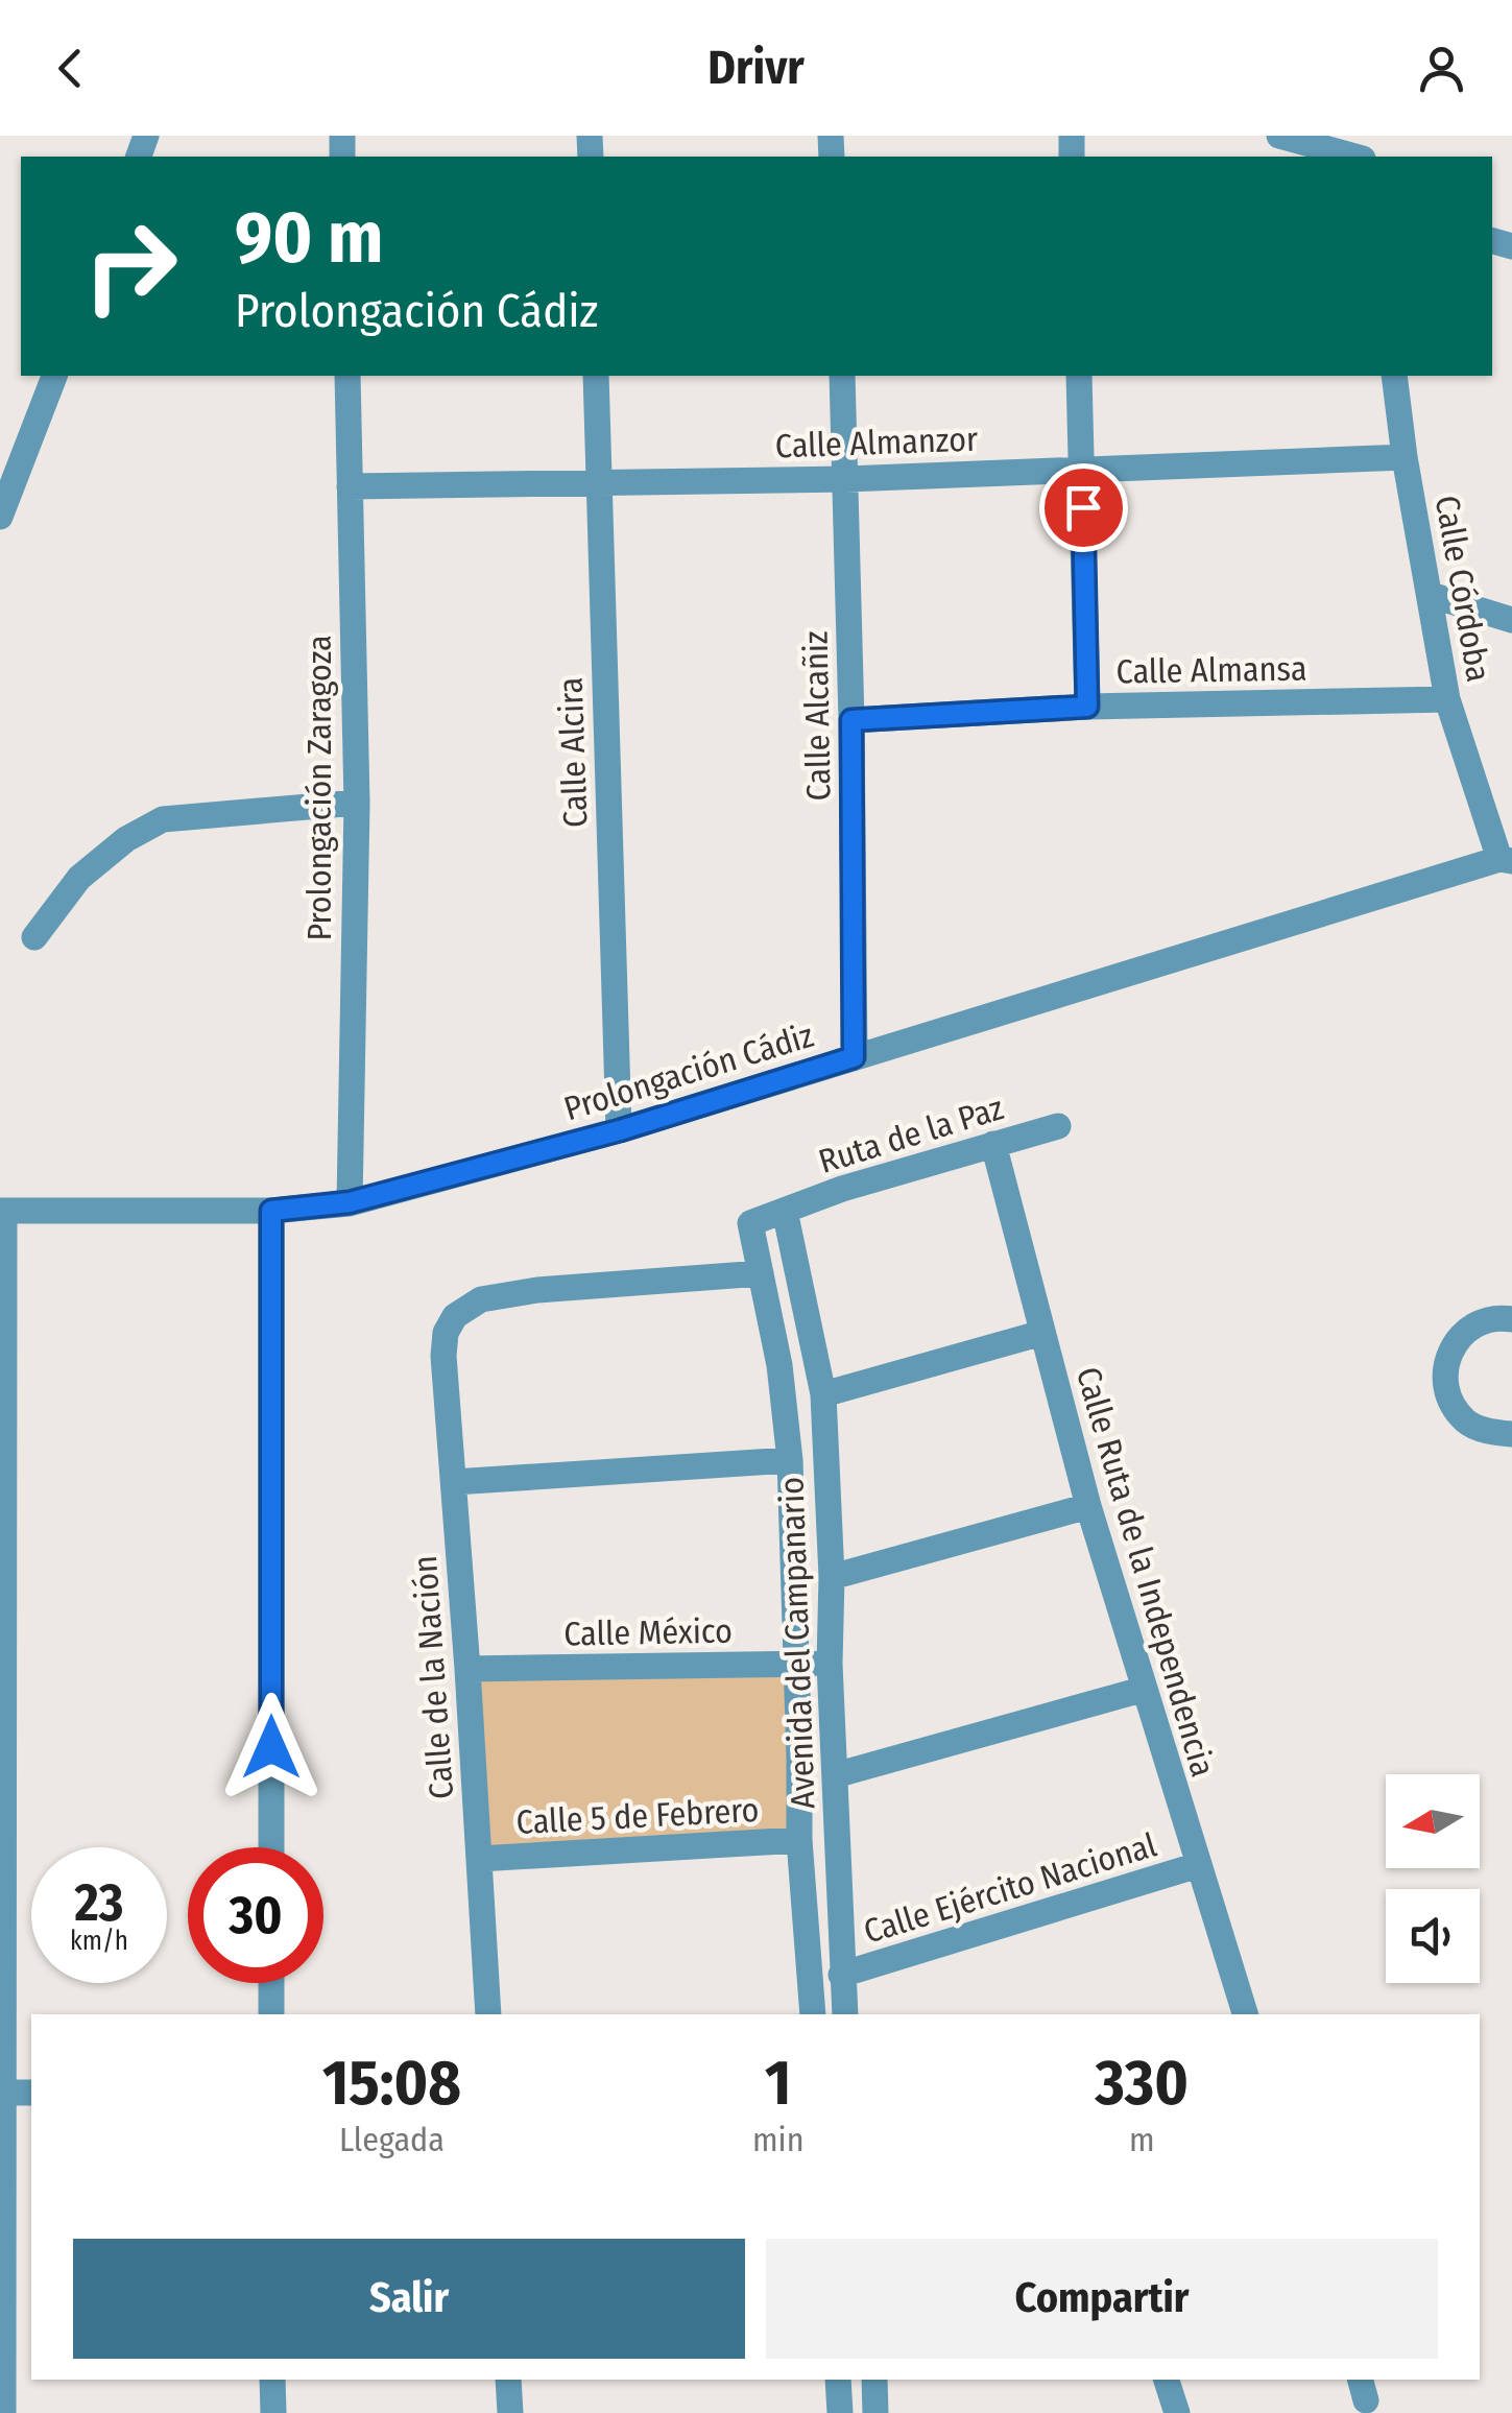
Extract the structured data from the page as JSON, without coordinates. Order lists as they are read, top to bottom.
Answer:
{
  "streets": {
    "street": [
      "Calle Almanzor",
      "Calle Córdoba",
      "Calle Almansa",
      "Calle Alcañiz",
      "Calle Alcira",
      "Prolongación Zaragoza",
      "Prolongación Cádiz",
      "Ruta de la Paz",
      "Calle Ruta de la Independencia",
      "Calle México",
      "Avenida del Campanario",
      "Calle de la Nación",
      "Calle 5 de Febrero",
      "Calle Ejército Nacional"
    ]
  },
  "crossings": [
    ["Calle Almanzor", "Calle Córdoba"],
    ["Calle Almanzor", "Calle Alcañiz"],
    ["Calle Almanzor", "Calle Alcira"],
    ["Calle Almanzor", "Prolongación Zaragoza"],
    ["Calle Córdoba", "Calle Almansa"],
    ["Calle Córdoba", "Prolongación Cádiz"],
    ["Calle Almansa", "Calle Alcañiz"],
    ["Calle Alcañiz", "Prolongación Cádiz"],
    ["Calle Alcira", "Prolongación Cádiz"],
    ["Prolongación Zaragoza", "Prolongación Cádiz"],
    ["Ruta de la Paz", "Calle Ruta de la Independencia"],
    ["Ruta de la Paz", "Avenida del Campanario"],
    ["Ruta de la Paz", "Calle de la Nación"],
    ["Calle Ruta de la Independencia", "Calle Ejército Nacional"],
    ["Calle México", "Avenida del Campanario"],
    ["Calle México", "Calle de la Nación"],
    ["Avenida del Campanario", "Calle de la Nación"],
    ["Avenida del Campanario", "Calle 5 de Febrero"],
    ["Avenida del Campanario", "Calle Ejército Nacional"],
    ["Calle de la Nación", "Calle 5 de Febrero"]
  ],
  "north": "left",
  "page": {
    "header": "Drivr",
    "turn": ["90 m", "Prolongación Cádiz"],
    "speed": "23 km/h",
    "limit": "30",
    "eta": [
      "15:08",
      "Llegada",
      "1",
      "min",
      "330",
      "m"
    ],
    "buttons": ["Salir", "Compartir"]
  }
}
